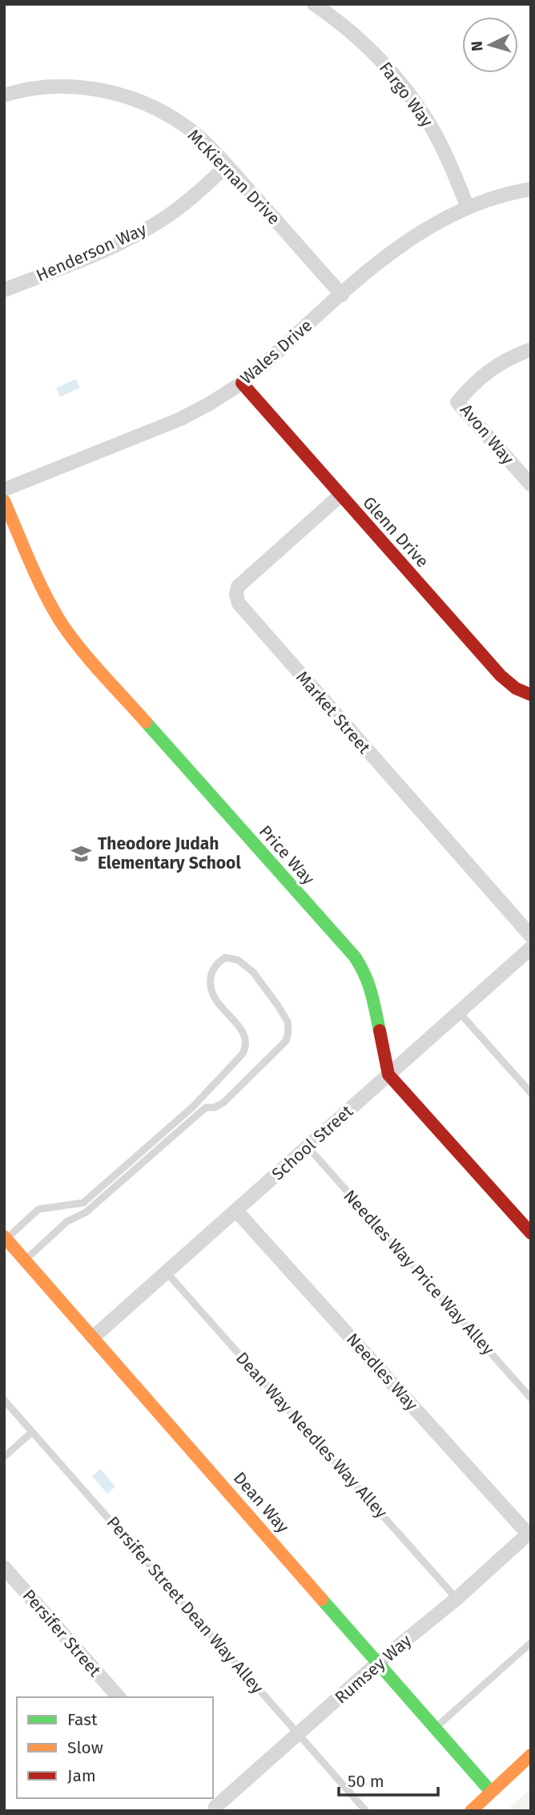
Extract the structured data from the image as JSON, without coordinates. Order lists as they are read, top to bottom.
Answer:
{
  "streets": {
    "street": [
      "Fargo Way",
      "McKiernan Drive",
      "Henderson Way",
      "Wales Drive",
      "Avon Way",
      "Glenn Drive",
      "Market Street",
      "Price Way",
      "School Street",
      "Needles Way",
      "Dean Way",
      "Persifer Street",
      "Rumsey Way"
    ],
    "lane": ["Needles Way Price Way Alley", "Dean Way Needles Way Alley", "Persifer Street Dean Way Alley"]
  },
  "crossings": [
    ["Fargo Way", "Wales Drive"],
    ["McKiernan Drive", "Henderson Way"],
    ["McKiernan Drive", "Wales Drive"],
    ["Wales Drive", "Glenn Drive"],
    ["Glenn Drive", "Market Street"],
    ["Price Way", "School Street"],
    ["School Street", "Needles Way Price Way Alley"],
    ["School Street", "Needles Way"],
    ["School Street", "Dean Way Needles Way Alley"],
    ["School Street", "Dean Way"],
    ["Needles Way", "Rumsey Way"],
    ["Dean Way Needles Way Alley", "Rumsey Way"],
    ["Dean Way", "Rumsey Way"],
    ["Persifer Street Dean Way Alley", "Rumsey Way"]
  ],
  "places": {
    "school or university": ["Theodore Judah Elementary School"]
  },
  "legend": ["Fast", "Slow", "Jam"],
  "scale_bar": "50 m",
  "north": "left"
}
